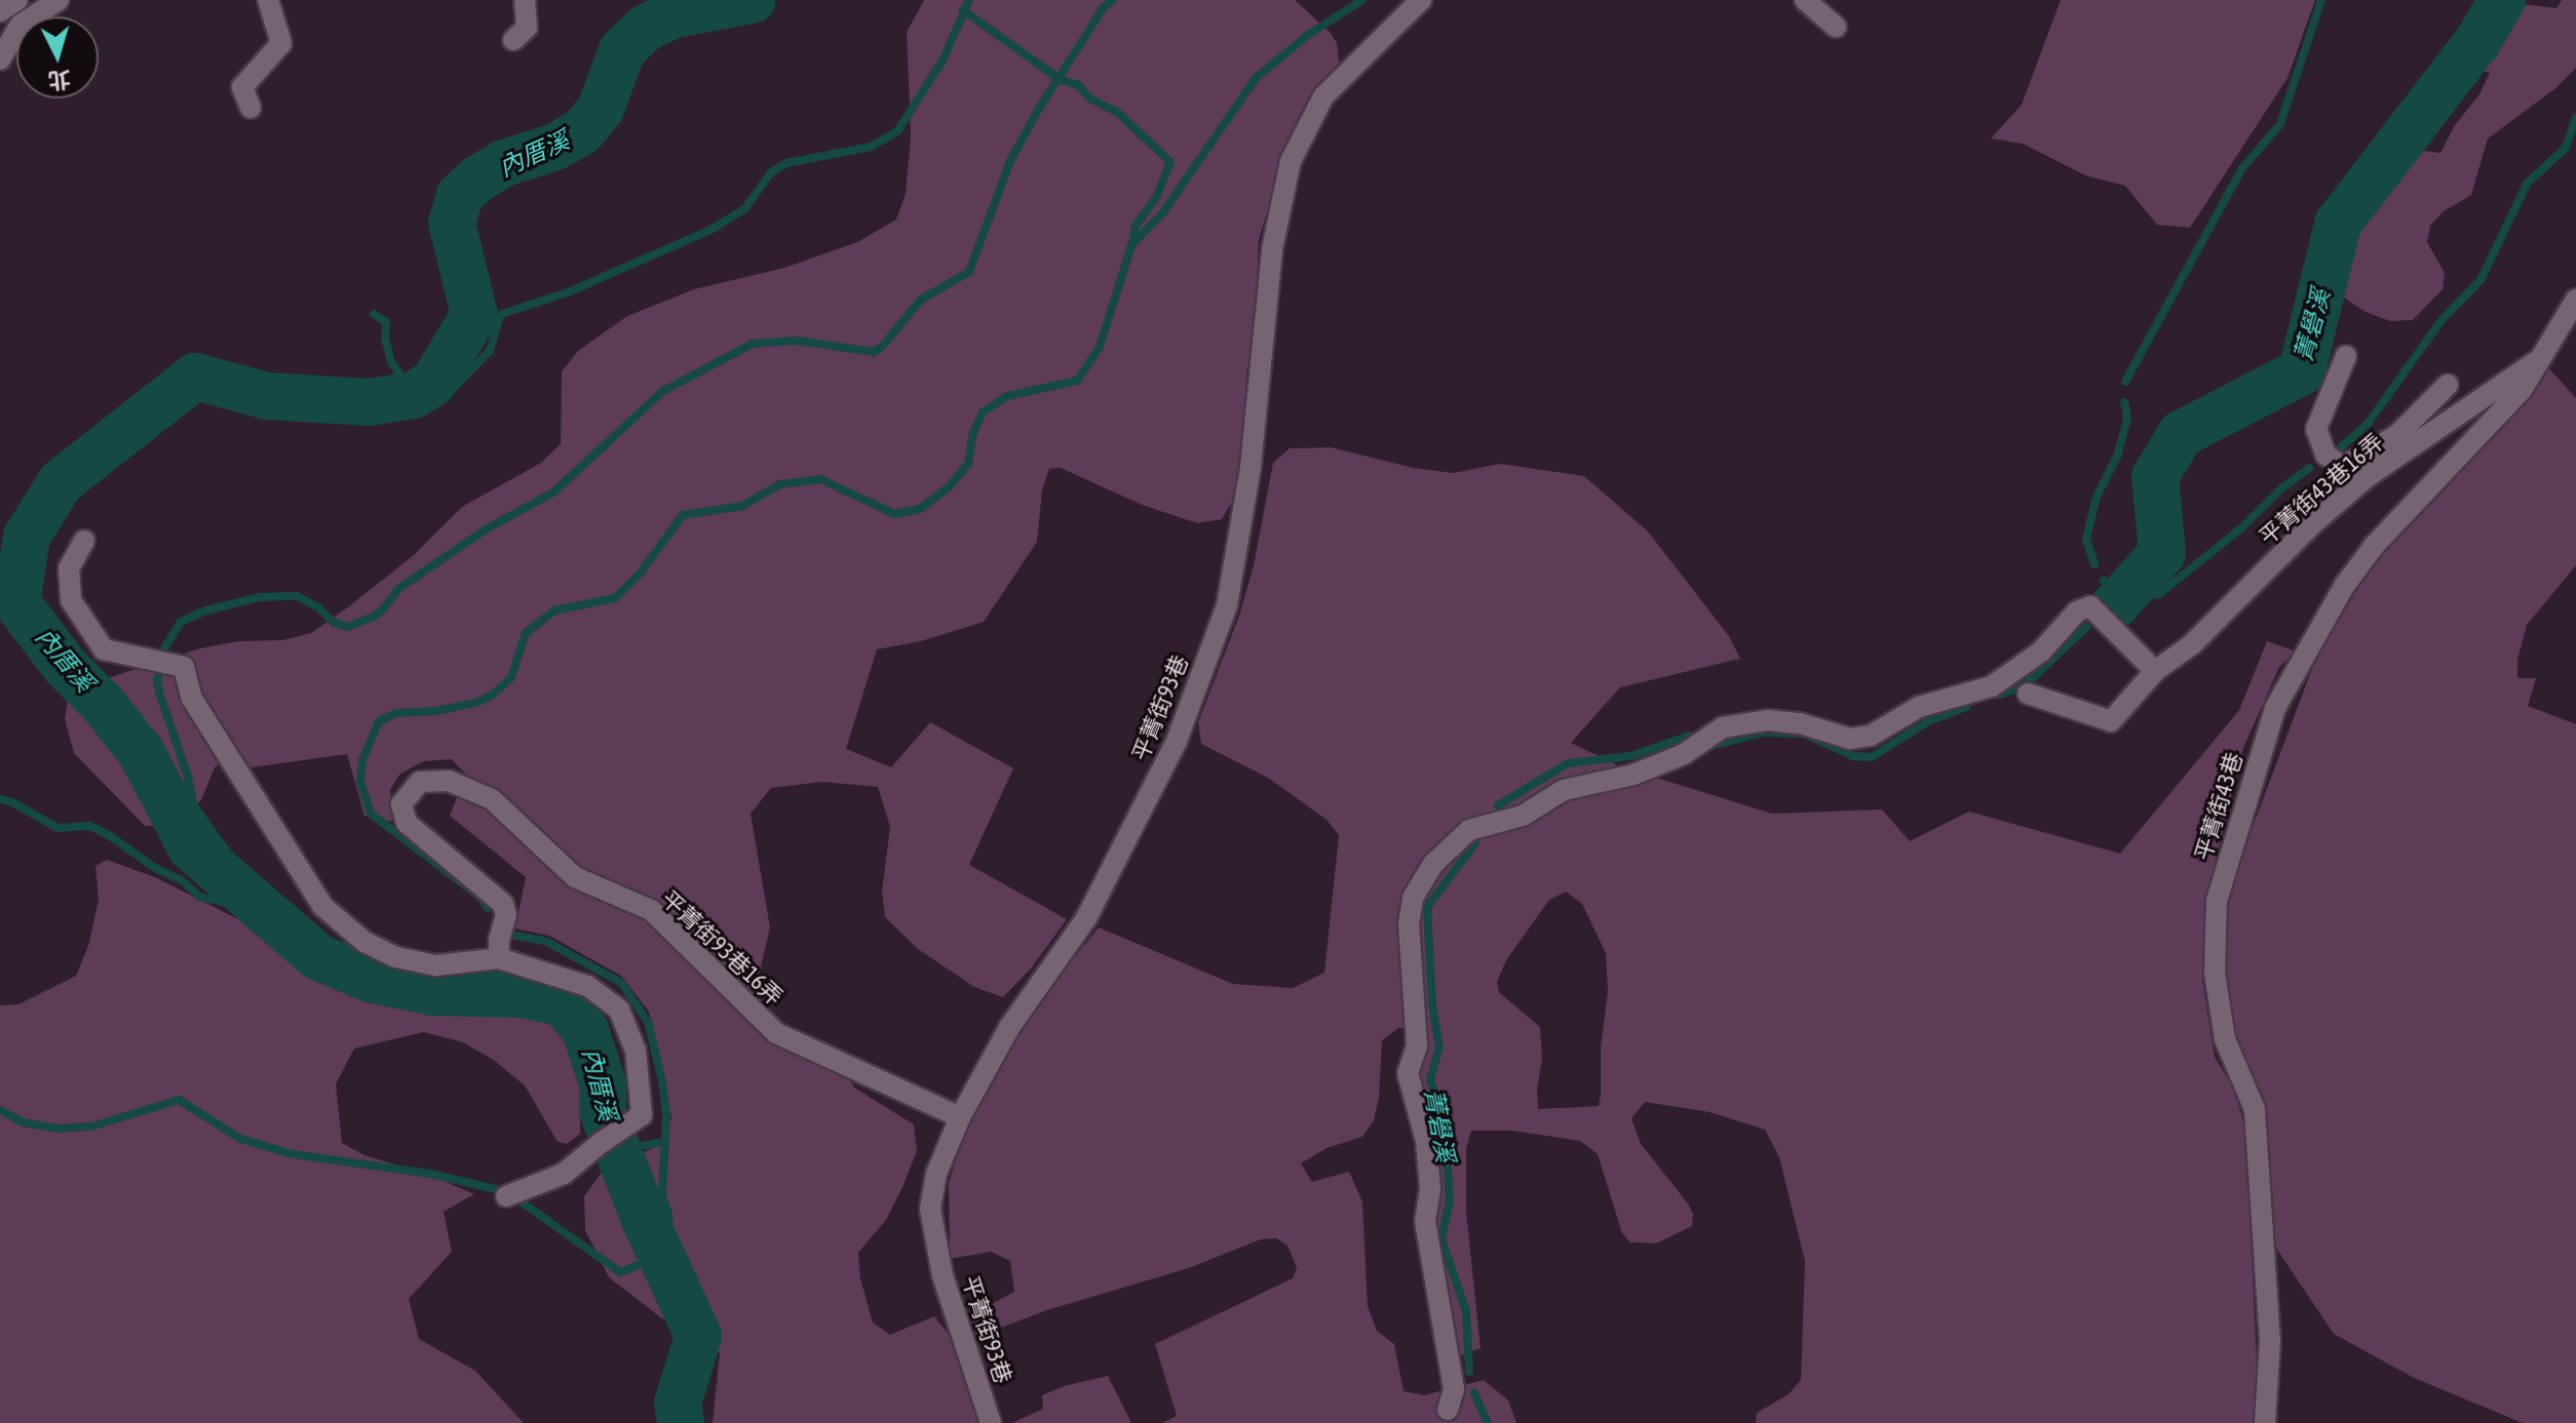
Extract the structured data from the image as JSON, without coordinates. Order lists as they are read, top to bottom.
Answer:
{
  "streets": {
    "street": [
      "平菁街43巷16弄",
      "平菁街93巷",
      "平菁街43巷",
      "平菁街93巷16弄"
    ]
  },
  "crossings": [
    ["平菁街43巷16弄", "平菁街43巷"],
    ["平菁街93巷", "平菁街93巷16弄"]
  ],
  "water": ["內厝溪", "菁礐溪"],
  "north": "bottom"
}
